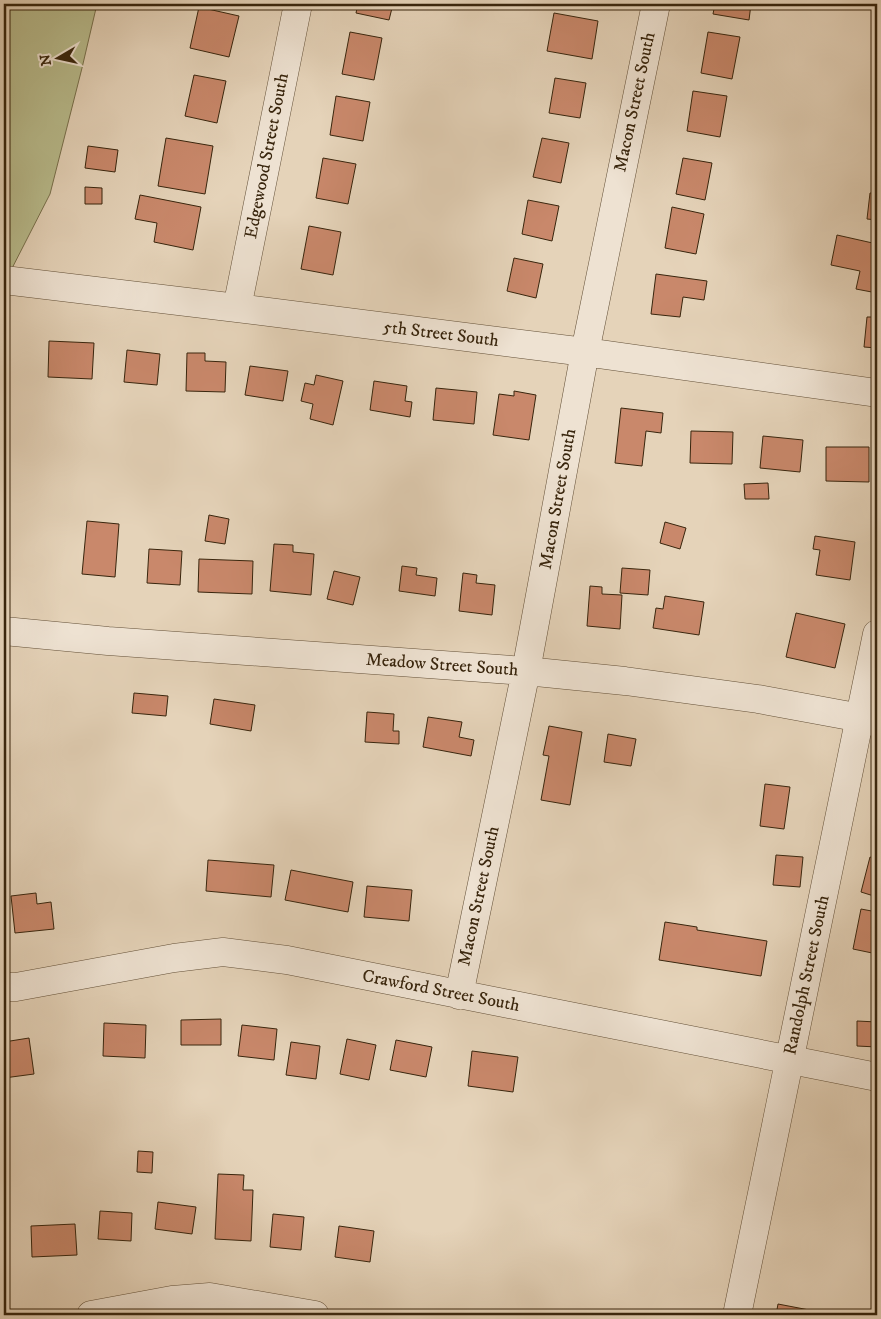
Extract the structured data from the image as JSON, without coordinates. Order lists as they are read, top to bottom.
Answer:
{
  "streets": {
    "street": [
      "Macon Street South",
      "Edgewood Street South",
      "5th Street South",
      "Meadow Street South",
      "Randolph Street South",
      "Crawford Street South"
    ]
  },
  "crossings": [
    ["Macon Street South", "5th Street South"],
    ["Macon Street South", "Meadow Street South"],
    ["Macon Street South", "Crawford Street South"],
    ["Edgewood Street South", "5th Street South"],
    ["Meadow Street South", "Randolph Street South"],
    ["Randolph Street South", "Crawford Street South"]
  ],
  "north": "left"
}
